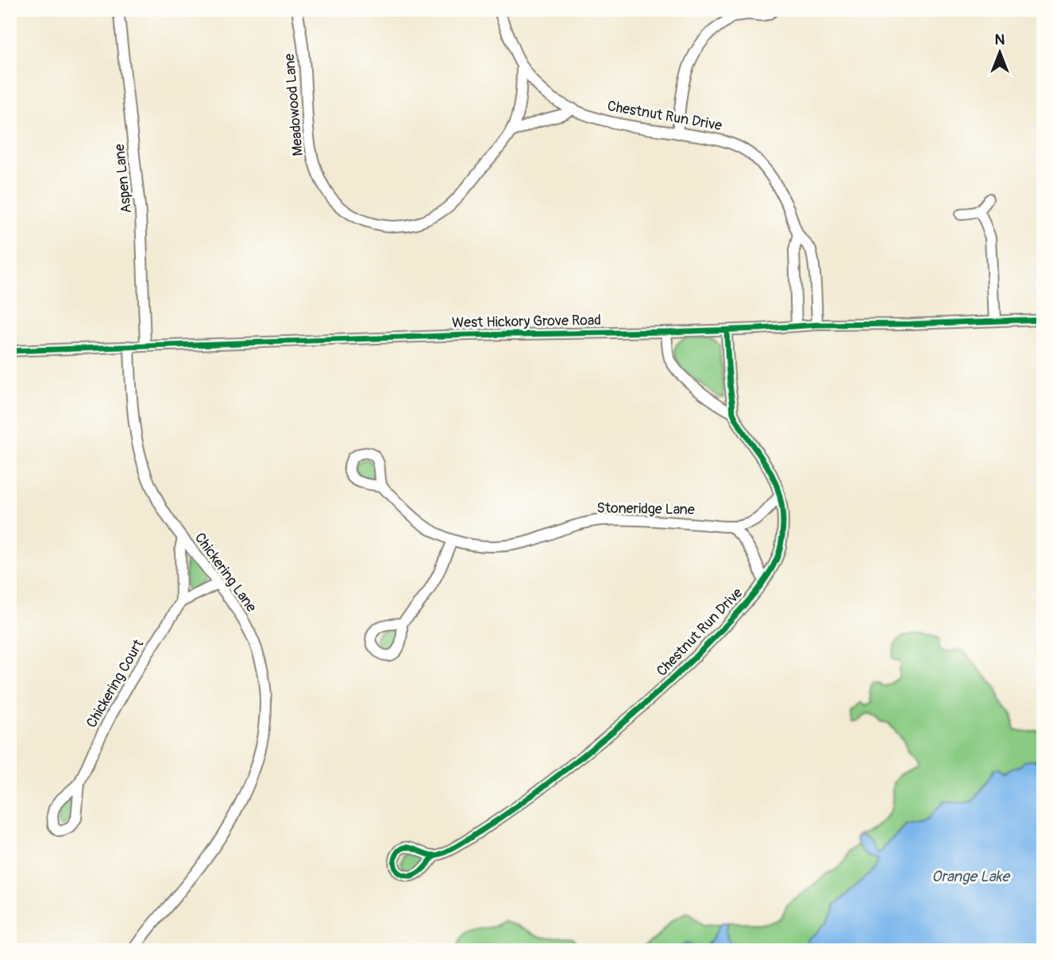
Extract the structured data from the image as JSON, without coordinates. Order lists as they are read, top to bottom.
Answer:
{
  "streets": {
    "street": [
      "Meadowood Lane",
      "Chestnut Run Drive",
      "Aspen Lane",
      "West Hickory Grove Road",
      "Stoneridge Lane",
      "Chickering Lane",
      "Chickering Court"
    ]
  },
  "crossings": [
    ["Meadowood Lane", "Chestnut Run Drive"],
    ["Chestnut Run Drive", "West Hickory Grove Road"],
    ["Chestnut Run Drive", "Stoneridge Lane"],
    ["Aspen Lane", "West Hickory Grove Road"],
    ["West Hickory Grove Road", "Chickering Lane"]
  ],
  "water": ["Orange Lake"],
  "north": "top"
}
